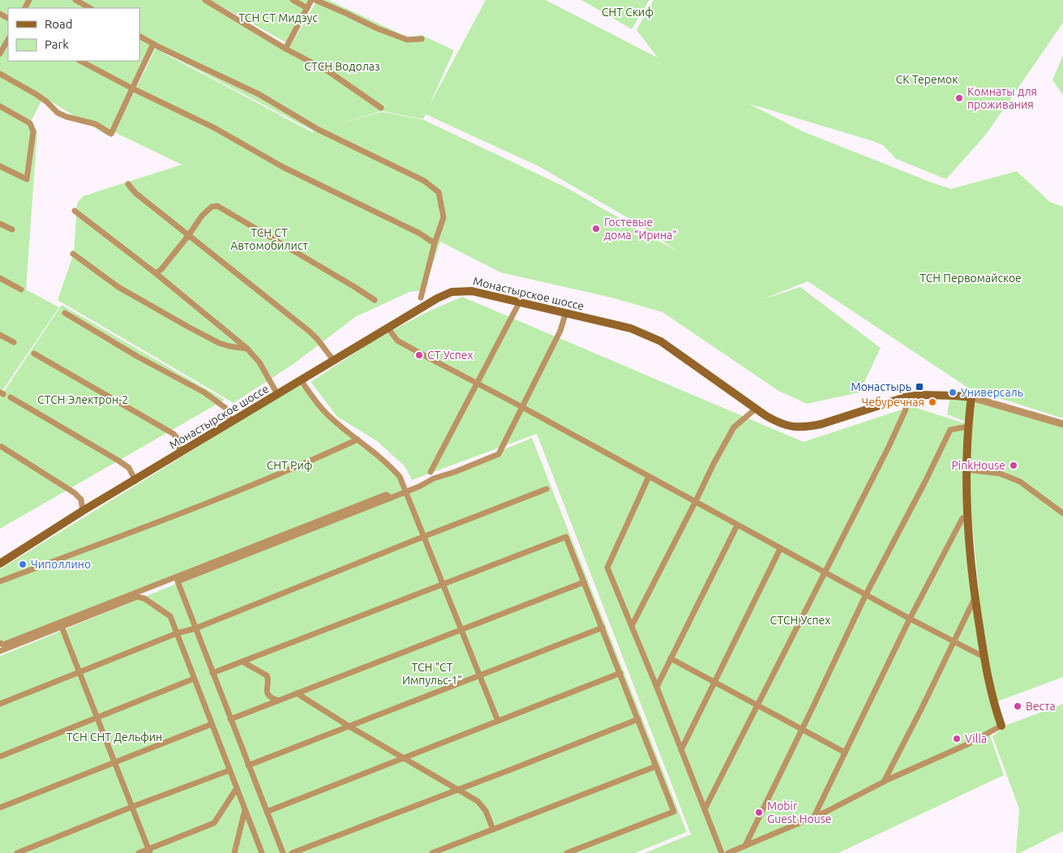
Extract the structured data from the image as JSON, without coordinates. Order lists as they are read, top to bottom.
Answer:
{
  "streets": {
    "main road": ["Монастырское шоссе"]
  },
  "parks": [
    "СНТ Скиф",
    "ТСН СТ Мидэус",
    "СТСН Водолаз",
    "СК Теремок",
    "ТСН СТ Автомобилист",
    "ТСН Первомайское",
    "СТСН Электрон-2",
    "СНТ Риф",
    "СТСН Успех",
    "ТСН \"СТ Импульс-1\"",
    "ТСН СНТ Дельфин"
  ],
  "places": {
    "other": [
      "Комнаты для проживания",
      "Гостевые дома \"Ирина\"",
      "СТ Успех",
      "Универсаль",
      "Чебуречная",
      "PinkHouse",
      "Чиполлино",
      "Веста",
      "Villa",
      "Mobir Guest House"
    ],
    "transit": ["Монастырь"]
  },
  "legend": ["Road", "Park"]
}
